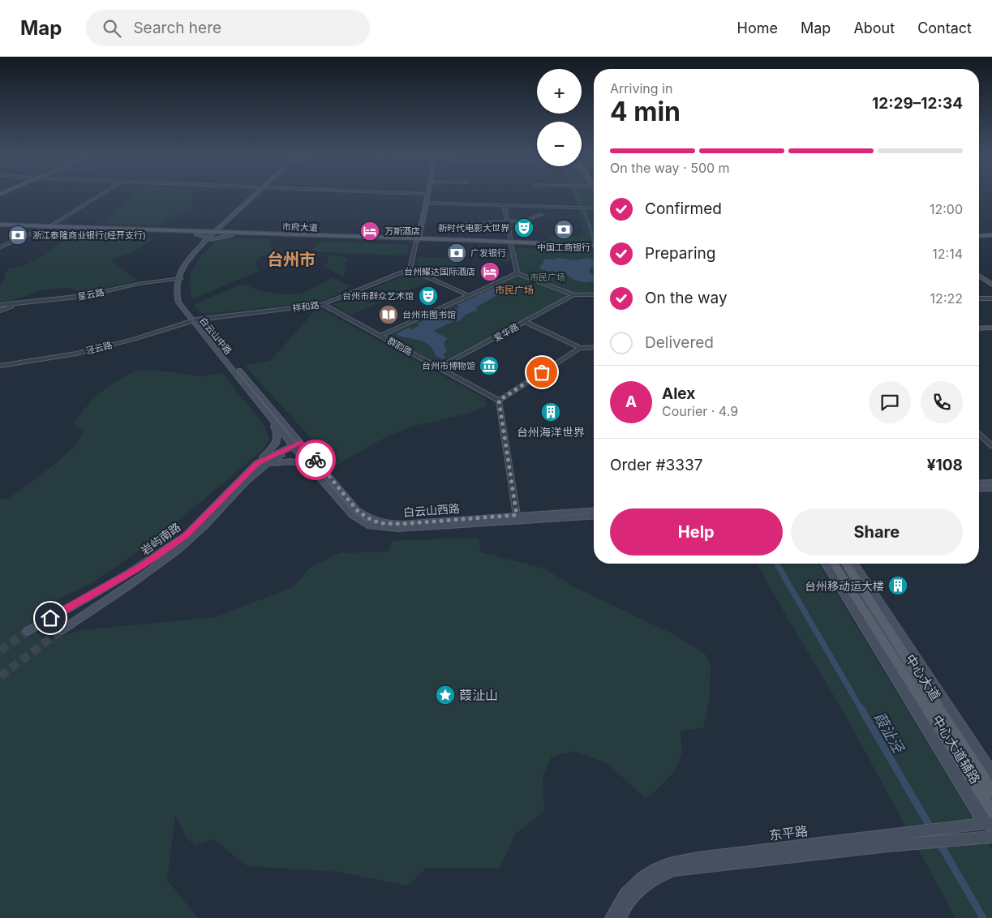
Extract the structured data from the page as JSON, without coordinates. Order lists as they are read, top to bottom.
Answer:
{
  "streets": {
    "main road": [
      "市府大道",
      "白云山中路",
      "白云山西路",
      "岩屿南路",
      "中心大道",
      "中心大道辅路",
      "东平路"
    ],
    "street": [
      "星云路",
      "祥和路",
      "爱华路",
      "群韵路",
      "泾云路"
    ]
  },
  "crossings": [
    ["市府大道", "白云山中路"],
    ["星云路", "白云山中路"],
    ["祥和路", "白云山中路"],
    ["祥和路", "群韵路"],
    ["祥和路", "泾云路"],
    ["爱华路", "群韵路"],
    ["白云山中路", "泾云路"],
    ["白云山中路", "白云山西路"],
    ["白云山中路", "岩屿南路"],
    ["白云山西路", "岩屿南路"],
    ["中心大道辅路", "东平路"]
  ],
  "districts": ["台州市", "市民广场"],
  "water": ["葭沚泾"],
  "parks": ["市民广场"],
  "places": {
    "theatre": ["新时代电影大世界", "台州市群众艺术馆"],
    "bank": ["中国工商银行", "浙江泰隆商业银行(经开支行)", "广发银行"],
    "hotel": ["万斯酒店", "台州耀达国际酒店"],
    "library": ["台州市图书馆"],
    "museum": ["台州市博物馆"],
    "building": ["台州海洋世界", "台州移动运大楼"],
    "place": ["葭沚山"]
  },
  "page": {
    "header": "Map",
    "search": "Search here",
    "nav": [
      "Home",
      "Map",
      "About",
      "Contact"
    ],
    "map_buttons": ["+", "−"],
    "heading": ["4 min", "Arriving in", "12:29–12:34"],
    "panel": [
      "Alex",
      "Courier · 4.9",
      "Order #3337",
      "¥108"
    ],
    "bar": "On the way · 500 m",
    "list": [
      ["Confirmed", "12:00"],
      ["Preparing", "12:14"],
      ["On the way", "12:22"],
      "Delivered"
    ],
    "round": "A",
    "buttons": ["Help", "Share"]
  }
}
